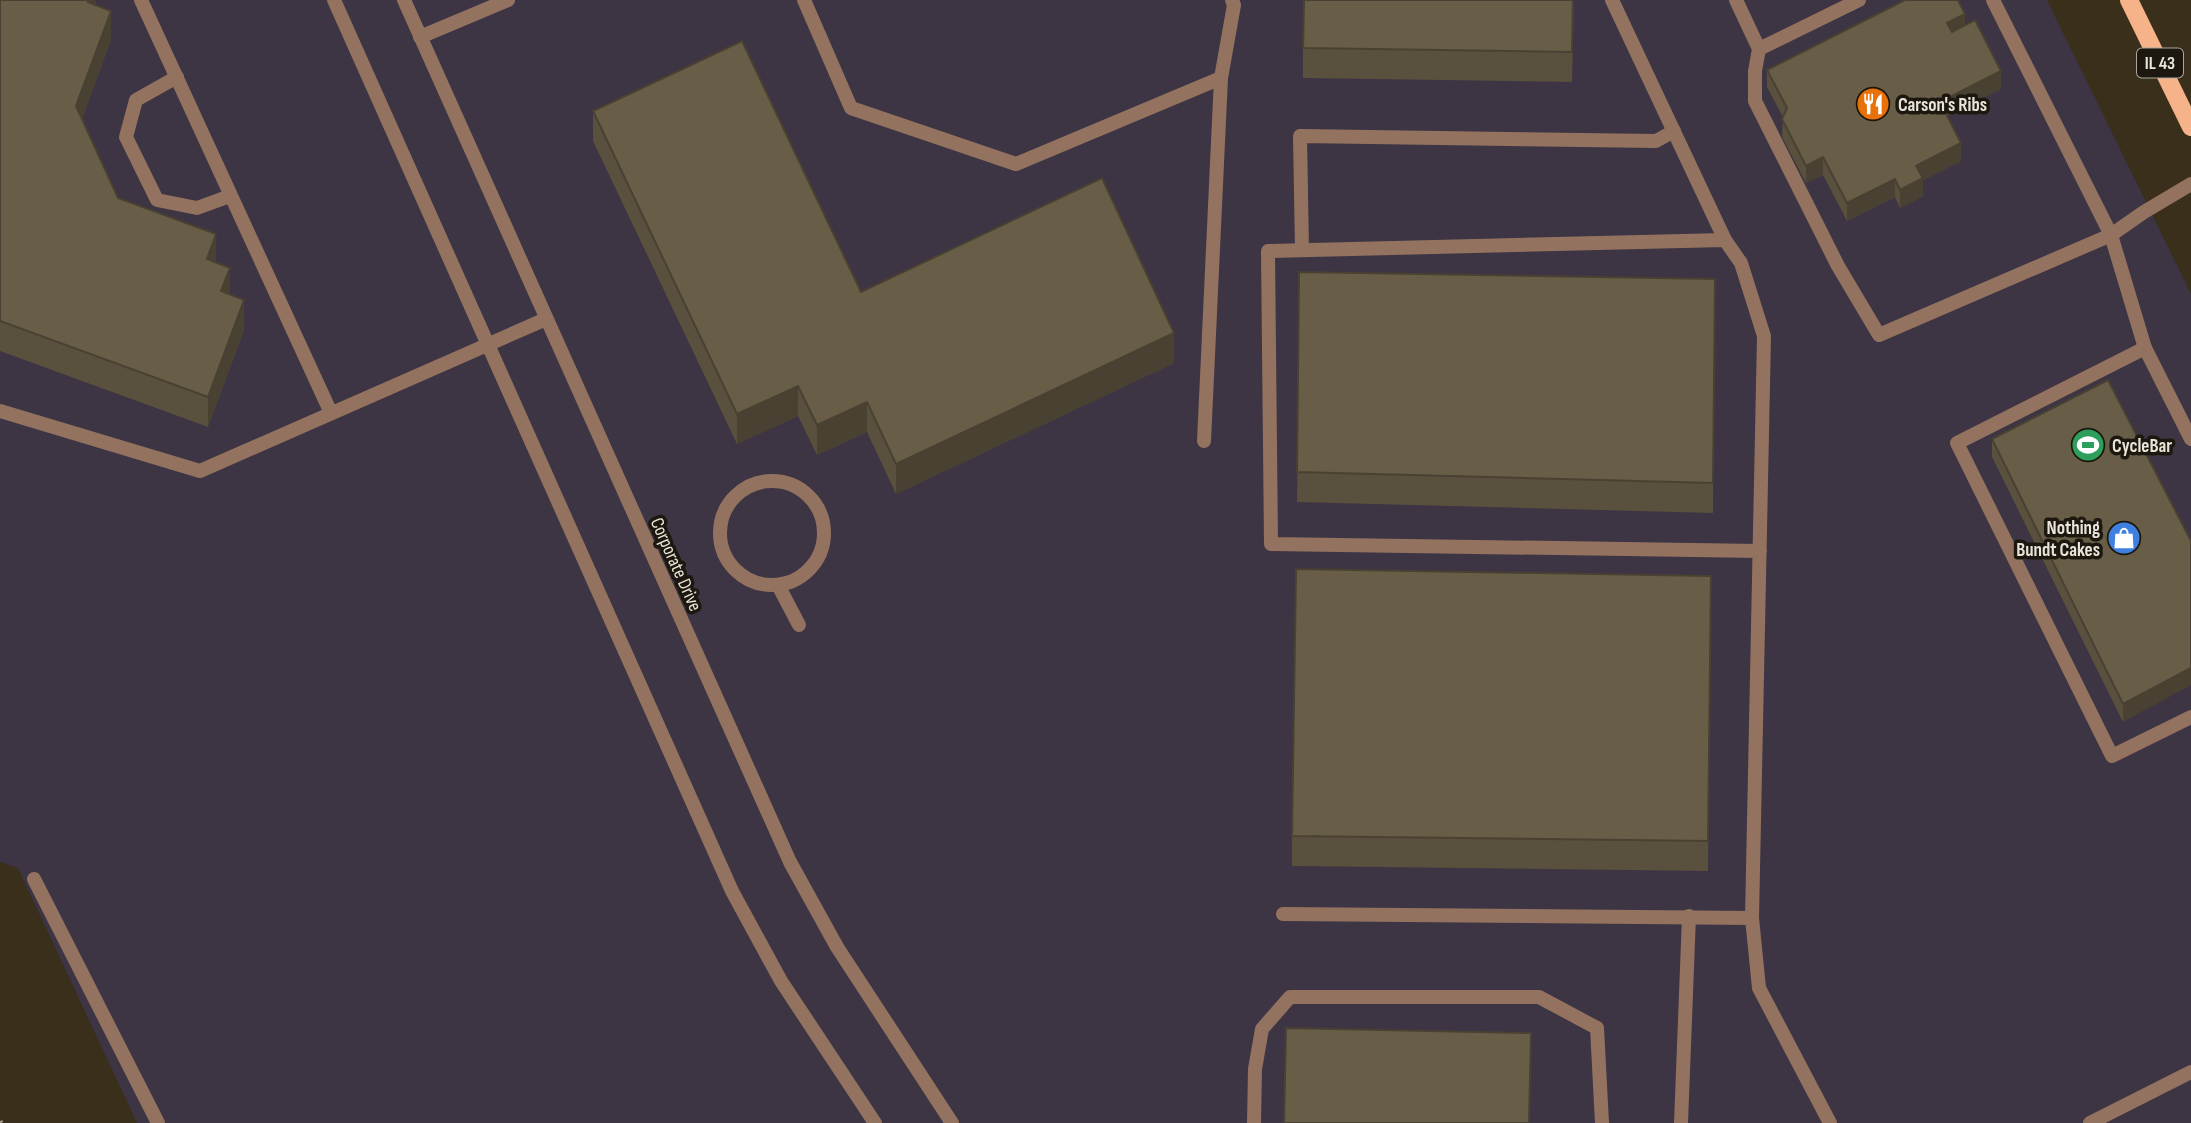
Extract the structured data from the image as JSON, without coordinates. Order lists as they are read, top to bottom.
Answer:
{
  "streets": {
    "main road": ["IL 43"],
    "street": ["Corporate Drive"]
  },
  "places": {
    "restaurant": ["Carson's Ribs"],
    "sports": ["CycleBar"],
    "shop": ["Nothing Bundt Cakes"]
  }
}
